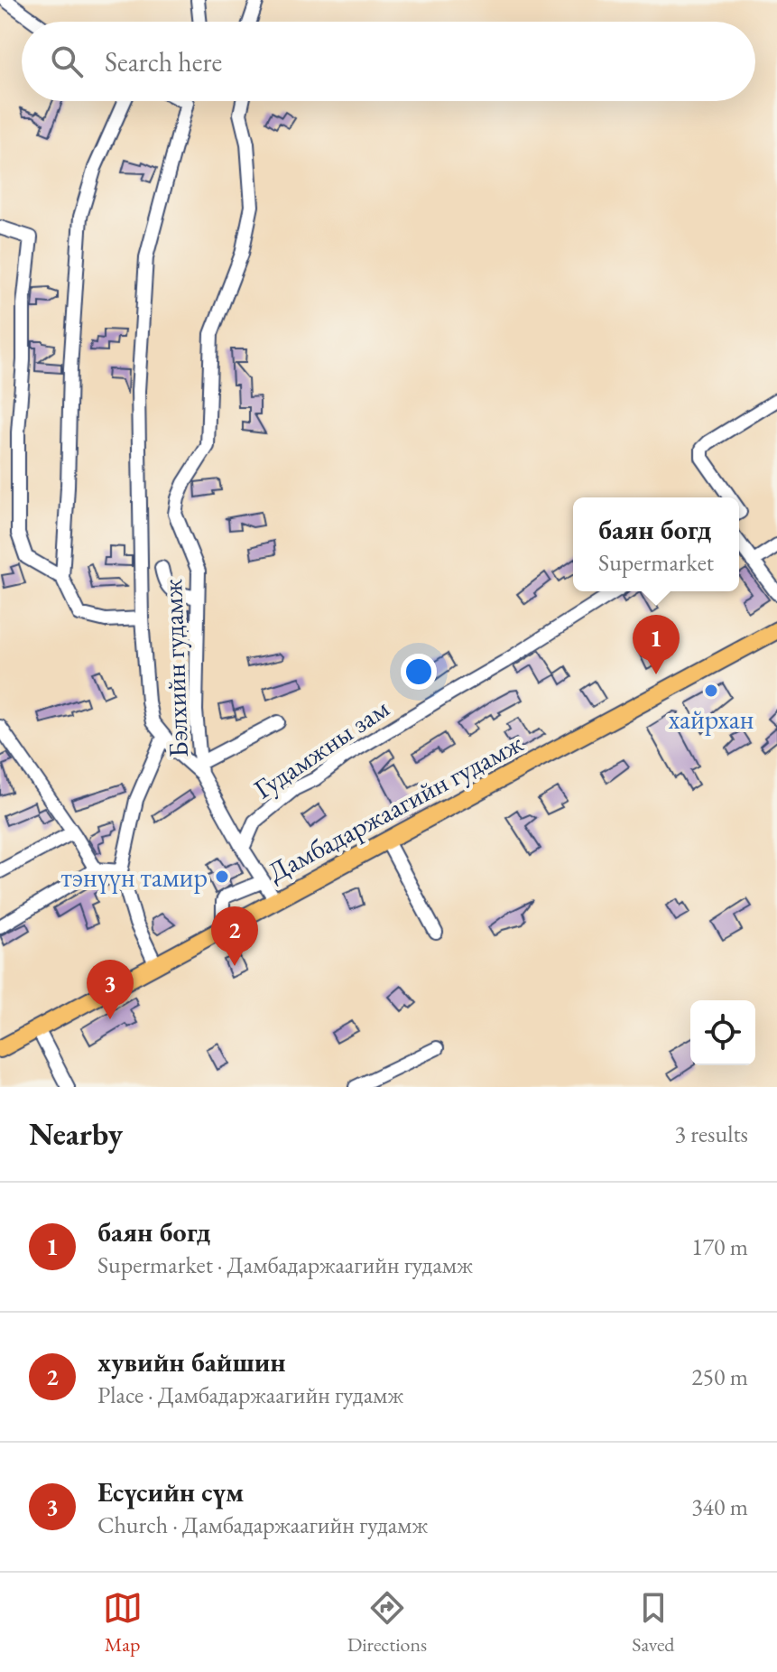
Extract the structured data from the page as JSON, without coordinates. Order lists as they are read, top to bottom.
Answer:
{
  "streets": {
    "main road": ["Дамбадаржаагийн гудамж"],
    "street": ["Бэлхийн гудамж", "Гудамжны зам"]
  },
  "crossings": [
    ["Бэлхийн гудамж", "Гудамжны зам"],
    ["Бэлхийн гудамж", "Дамбадаржаагийн гудамж"]
  ],
  "places": ["хайрхан", "тэнүүн тамир"],
  "page": {
    "search": "Search here",
    "popup": ["баян богд", "Supermarket"],
    "pins": ["1", "2", "3"],
    "heading": ["Nearby", "3 results"],
    "list": [
      {
        "mark": "1",
        "name": "баян богд",
        "note": "Supermarket · Дамбадаржаагийн гудамж",
        "value": "170 m"
      },
      {
        "mark": "2",
        "name": "хувийн байшин",
        "note": "Place · Дамбадаржаагийн гудамж",
        "value": "250 m"
      },
      {
        "mark": "3",
        "name": "Есүсийн сүм",
        "note": "Church · Дамбадаржаагийн гудамж",
        "value": "340 m"
      }
    ],
    "nav": ["Map", "Directions", "Saved"]
  }
}
